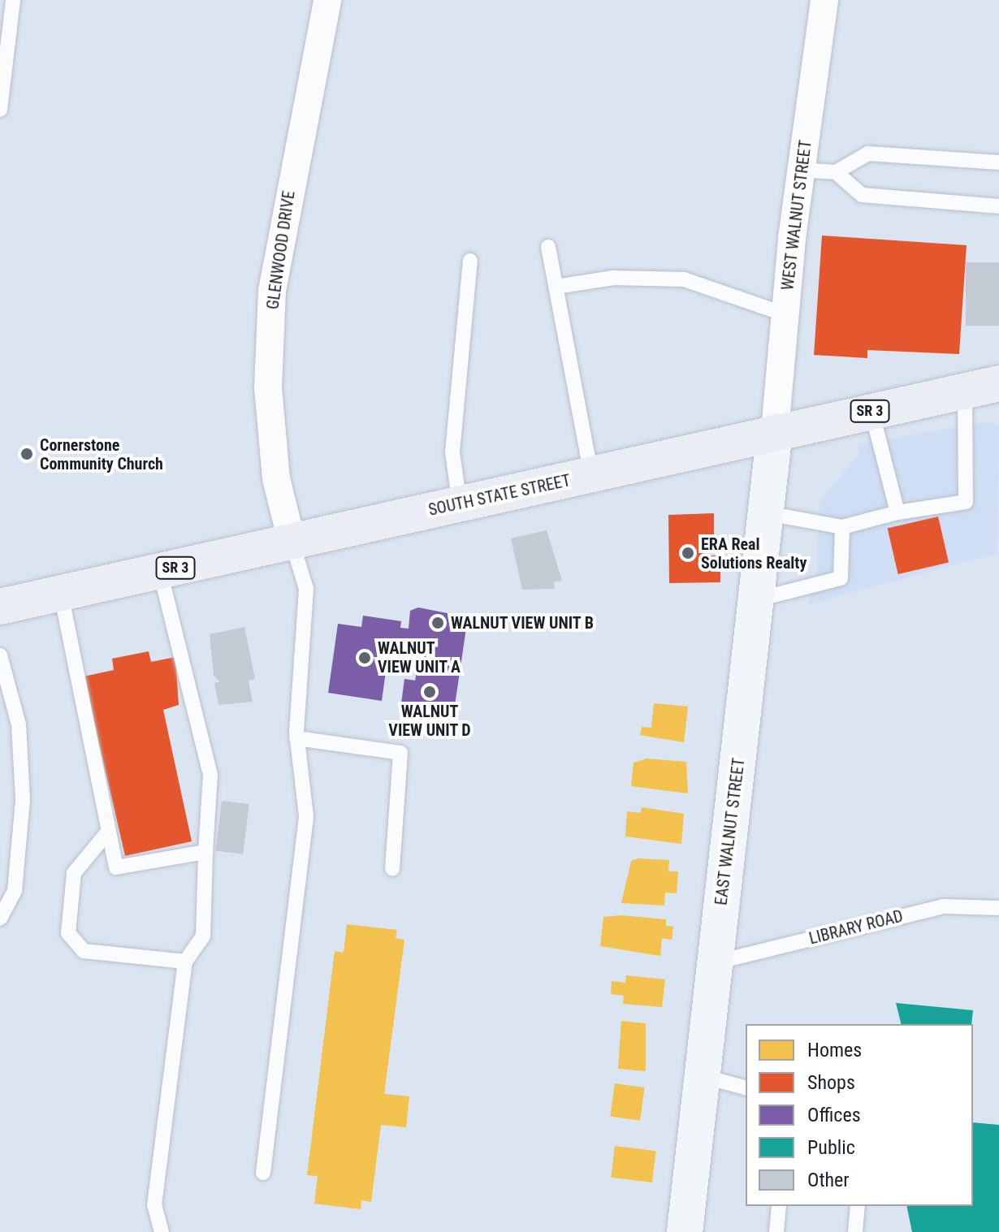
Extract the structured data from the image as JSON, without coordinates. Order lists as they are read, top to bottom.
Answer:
{
  "streets": {
    "main road": ["SR 3", "SOUTH STATE STREET", "EAST WALNUT STREET"],
    "street": ["WEST WALNUT STREET", "GLENWOOD DRIVE"],
    "lane": ["LIBRARY ROAD"]
  },
  "crossings": [
    ["WEST WALNUT STREET", "SOUTH STATE STREET"],
    ["WEST WALNUT STREET", "EAST WALNUT STREET"],
    ["GLENWOOD DRIVE", "SOUTH STATE STREET"],
    ["SOUTH STATE STREET", "EAST WALNUT STREET"],
    ["EAST WALNUT STREET", "LIBRARY ROAD"]
  ],
  "places": [
    "Cornerstone Community Church",
    "ERA Real Solutions Realty",
    "WALNUT VIEW UNIT B",
    "WALNUT VIEW UNIT A",
    "WALNUT VIEW UNIT D"
  ],
  "legend": [
    "Homes",
    "Shops",
    "Offices",
    "Public",
    "Other"
  ]
}
